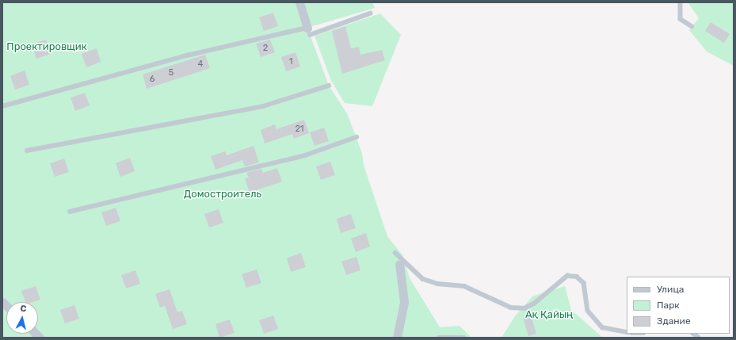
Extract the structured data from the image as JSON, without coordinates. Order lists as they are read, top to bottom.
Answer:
{
  "parks": ["Проектировщик", "Домостроитель", "Ақ Қайың"],
  "house_numbers": [
    "2",
    "1",
    "4",
    "5",
    "6",
    "21"
  ],
  "legend": ["Улица", "Парк", "Здание"],
  "north": "top"
}
